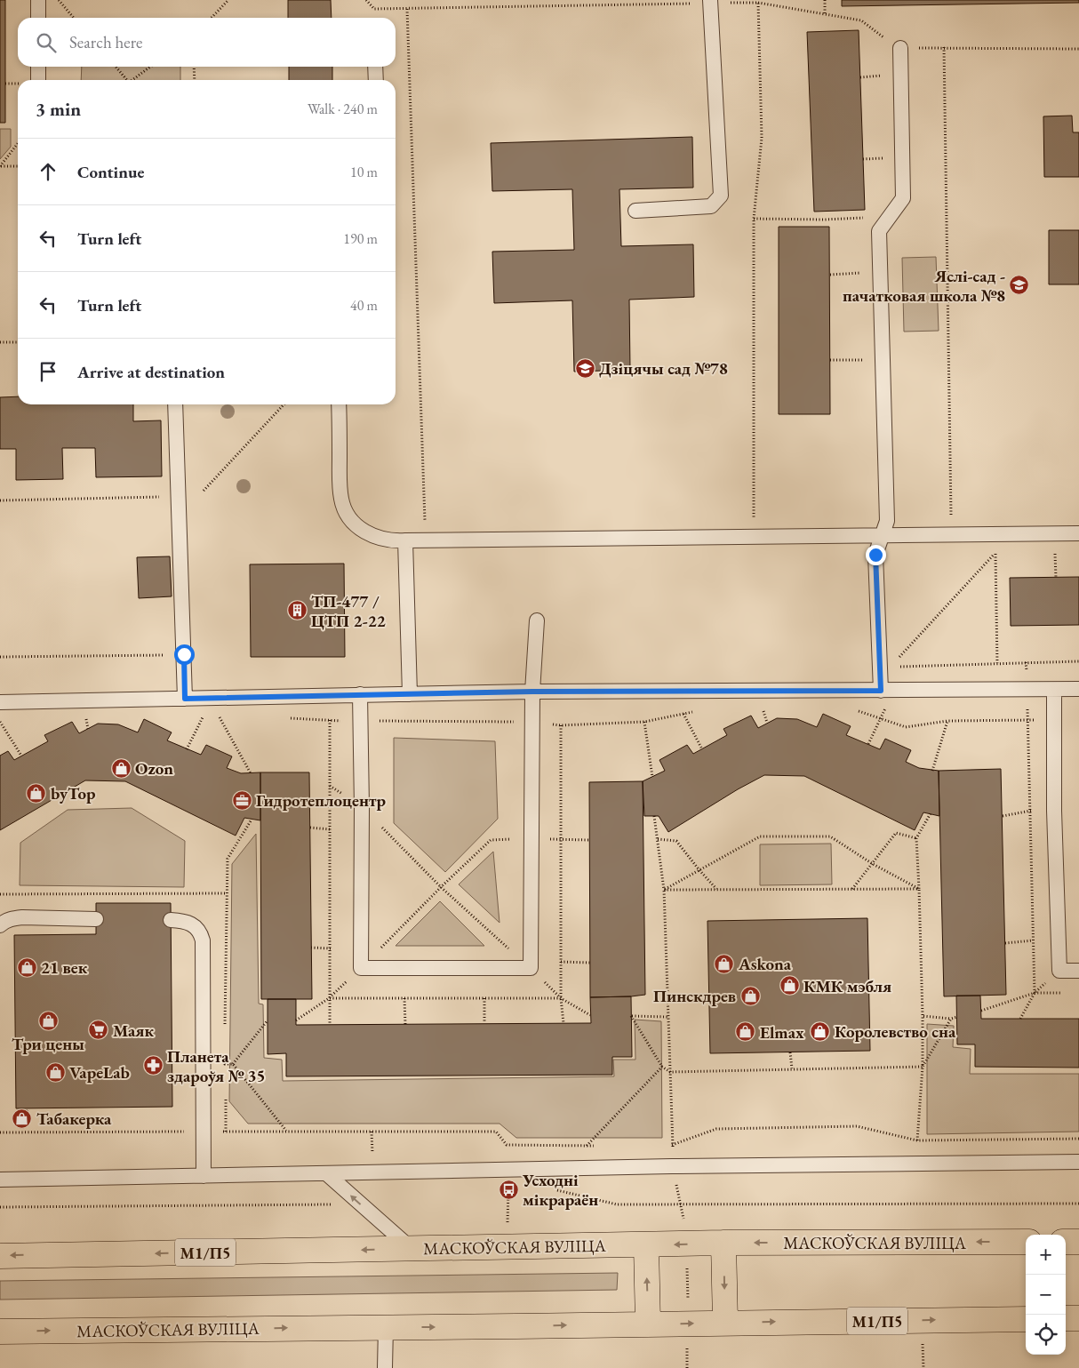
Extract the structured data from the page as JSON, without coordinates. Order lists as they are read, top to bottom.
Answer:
{
  "streets": {
    "highway": ["МАСКОЎСКАЯ ВУЛІЦА", "М1/П5"]
  },
  "places": {
    "school or university": ["Яслі-сад - пачатковая школа №8", "Дзіцячы сад №78"],
    "building": ["ТП-477 / ЦТП 2-22"],
    "shop": [
      "Ozon",
      "byTop",
      "Askona",
      "21 век",
      "КМК мэбля",
      "Пинскдрев",
      "Три цены",
      "Королевство сна",
      "Elmax",
      "VapeLab",
      "Табакерка"
    ],
    "office": ["Гидротеплоцентр"],
    "supermarket": ["Маяк"],
    "pharmacy": ["Планета здароўя № 35"],
    "bus stop": ["Усходні мікрараён"]
  },
  "page": {
    "search": "Search here",
    "heading": ["3 min", "Walk · 240 m"],
    "list": [
      ["Continue", "10 m"],
      ["Turn left", "190 m"],
      ["Turn left", "40 m"],
      "Arrive at destination"
    ],
    "map_buttons": ["+", "−"]
  }
}
